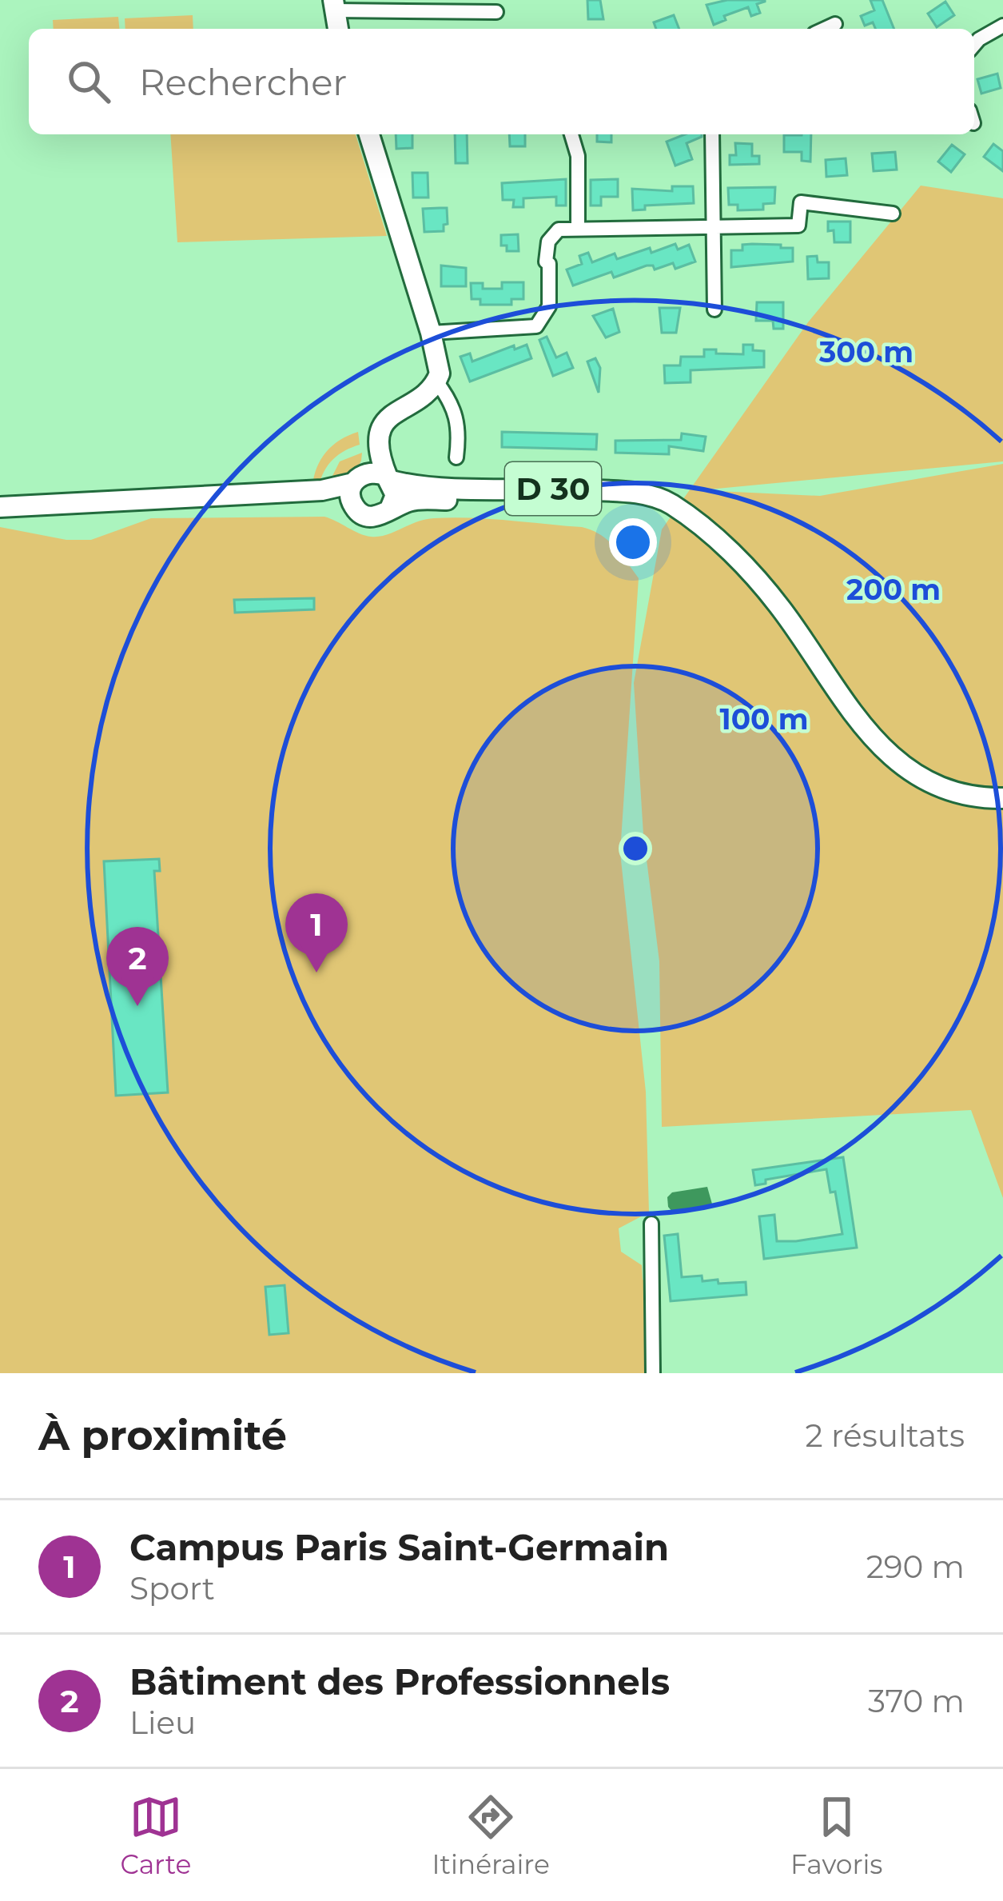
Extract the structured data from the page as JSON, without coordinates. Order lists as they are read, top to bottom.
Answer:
{
  "streets": {
    "main road": ["D 30"]
  },
  "page": {
    "search": "Rechercher",
    "pins": ["1", "2"],
    "heading": ["À proximité", "2 résultats"],
    "list": [
      {
        "mark": "1",
        "name": "Campus Paris Saint-Germain",
        "note": "Sport",
        "value": "290 m"
      },
      {
        "mark": "2",
        "name": "Bâtiment des Professionnels",
        "note": "Lieu",
        "value": "370 m"
      }
    ],
    "nav": ["Carte", "Itinéraire", "Favoris"]
  },
  "rings": ["300 m", "200 m", "100 m"]
}
